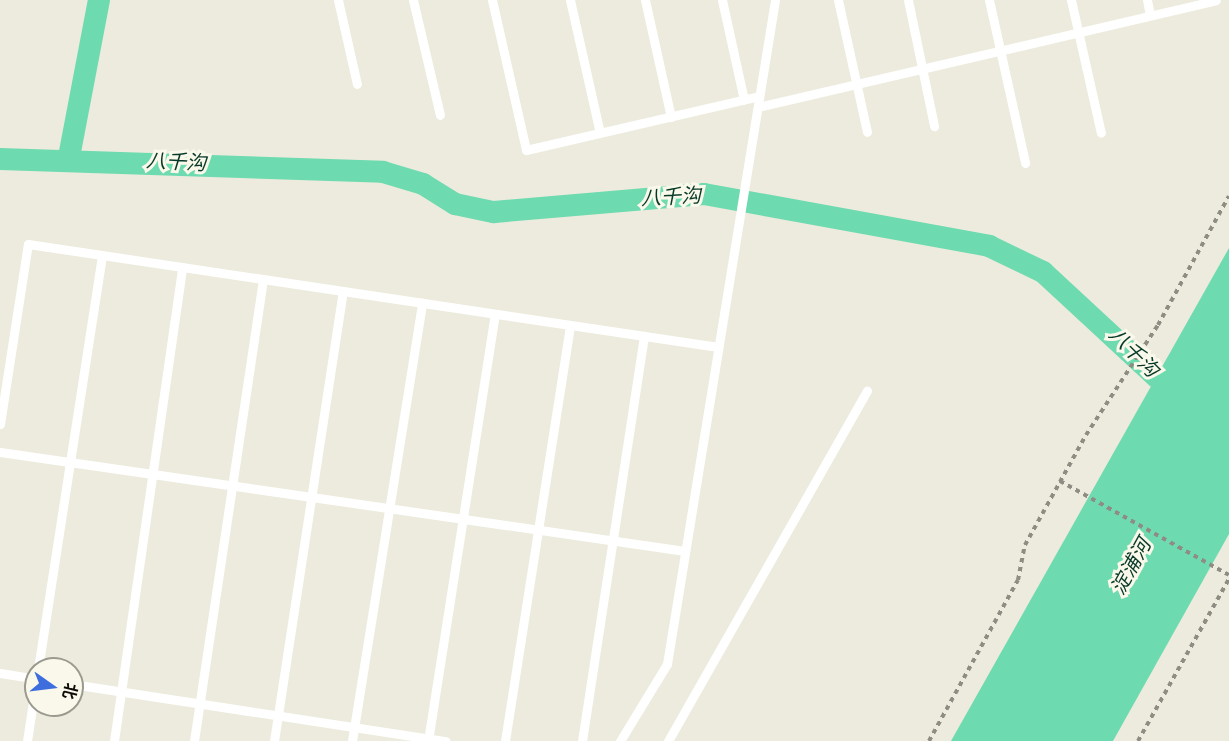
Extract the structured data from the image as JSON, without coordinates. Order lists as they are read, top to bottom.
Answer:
{
  "water": ["八千沟", "淀浦河"],
  "north": "right"
}
